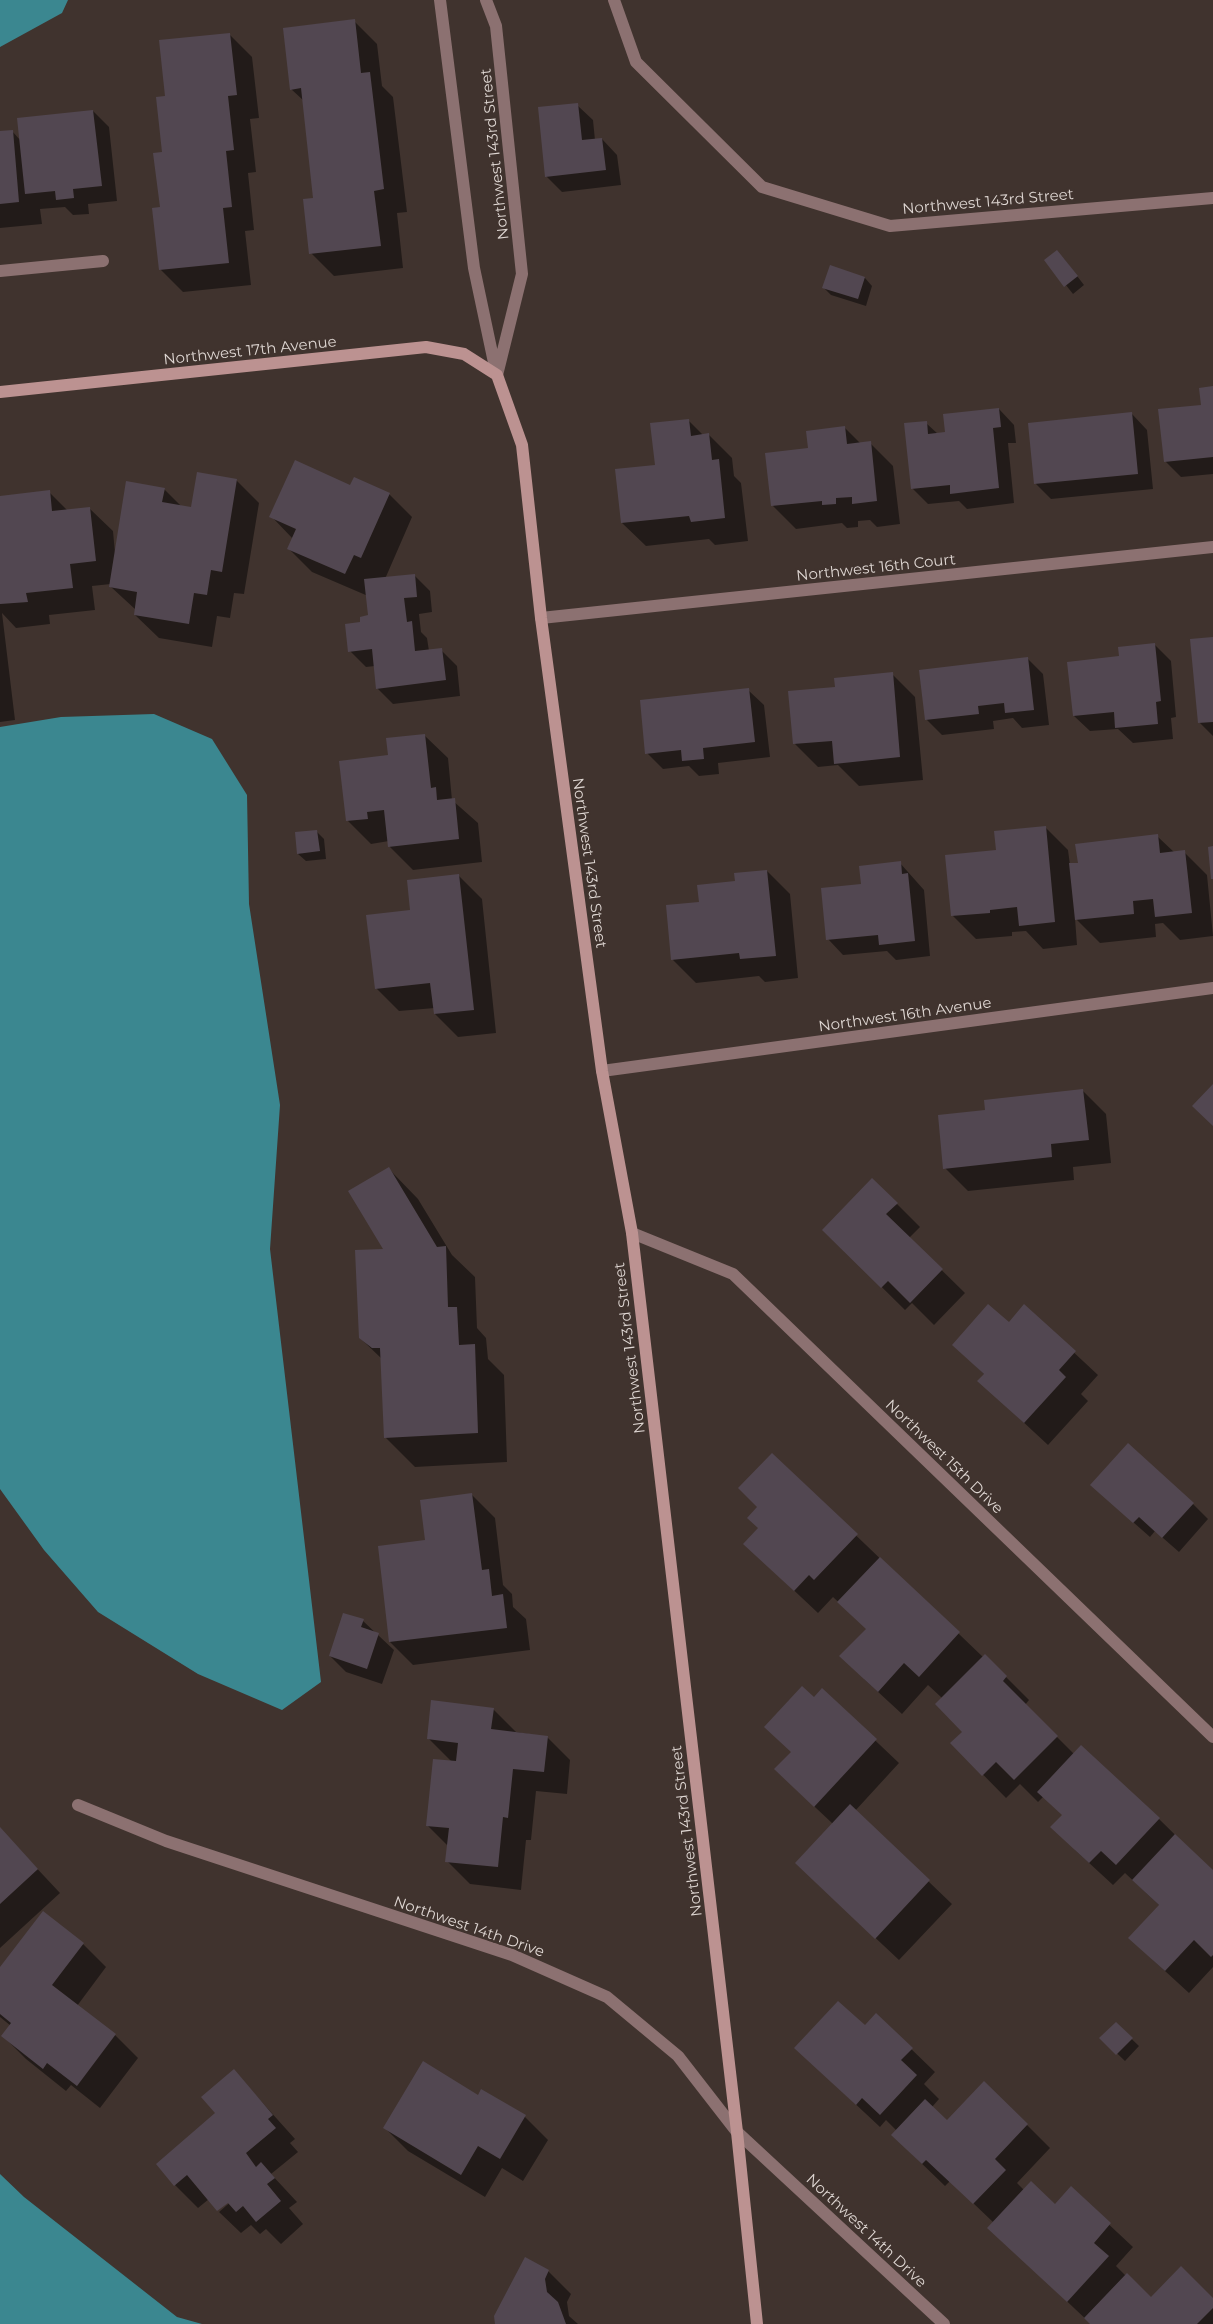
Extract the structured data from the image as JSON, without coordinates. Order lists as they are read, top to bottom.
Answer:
{
  "streets": {
    "street": [
      "Northwest 143rd Street",
      "Northwest 17th Avenue",
      "Northwest 16th Court",
      "Northwest 16th Avenue",
      "Northwest 15th Drive",
      "Northwest 14th Drive"
    ]
  },
  "crossings": [
    ["Northwest 143rd Street", "Northwest 17th Avenue"],
    ["Northwest 143rd Street", "Northwest 16th Court"],
    ["Northwest 143rd Street", "Northwest 16th Avenue"],
    ["Northwest 143rd Street", "Northwest 15th Drive"],
    ["Northwest 143rd Street", "Northwest 14th Drive"]
  ]
}
